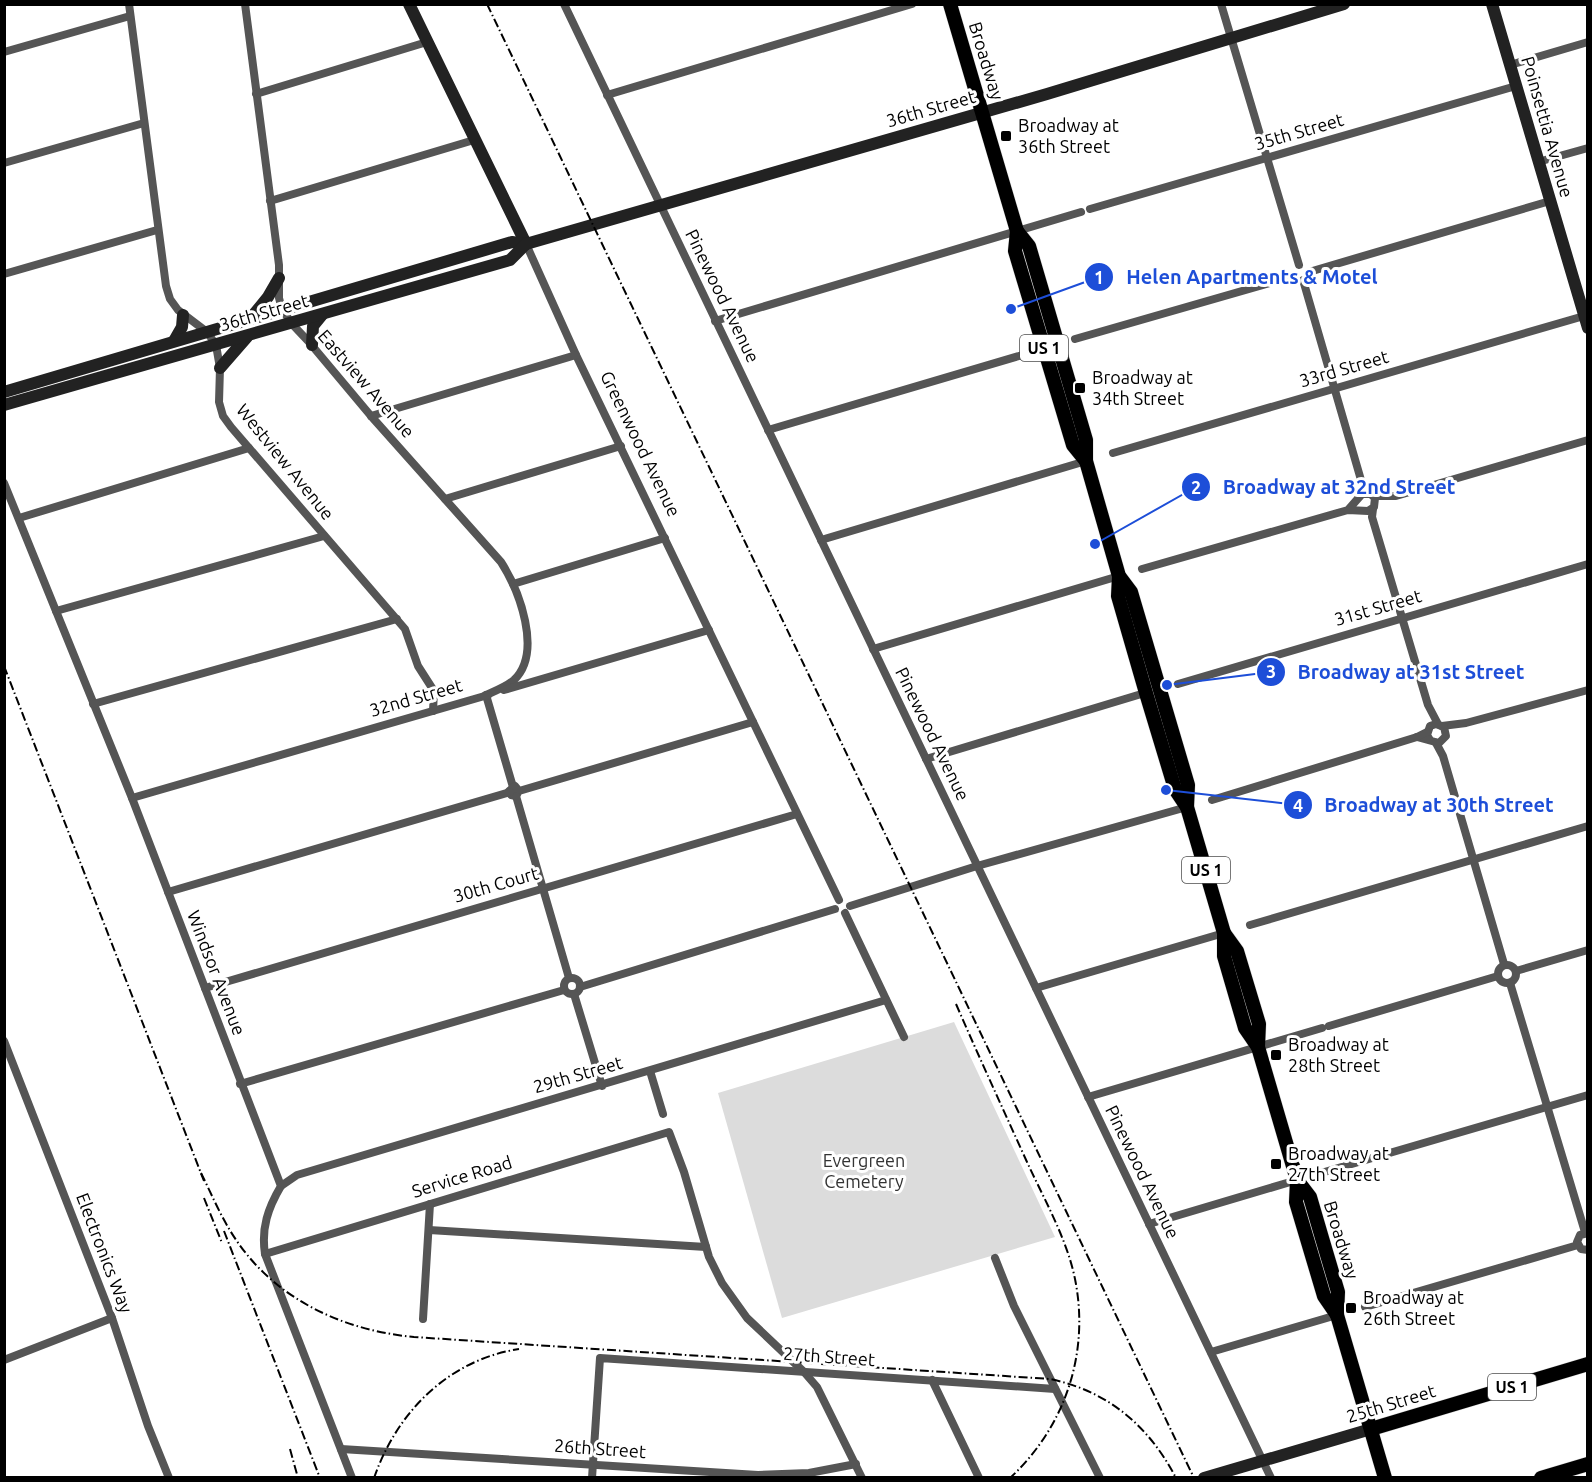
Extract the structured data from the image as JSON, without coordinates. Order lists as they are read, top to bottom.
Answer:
{
  "streets": {
    "main road": ["Broadway", "US 1", "25th Street"],
    "street": [
      "36th Street",
      "Poinsettia Avenue",
      "35th Street",
      "Pinewood Avenue",
      "33rd Street",
      "Eastview Avenue",
      "Greenwood Avenue",
      "Westview Avenue",
      "31st Street",
      "32nd Street",
      "30th Court",
      "Windsor Avenue",
      "29th Street",
      "Service Road",
      "Electronics Way",
      "27th Street",
      "26th Street"
    ]
  },
  "crossings": [
    ["Broadway", "36th Street"],
    ["Broadway", "25th Street"],
    ["36th Street", "Pinewood Avenue"],
    ["36th Street", "Eastview Avenue"],
    ["36th Street", "Greenwood Avenue"],
    ["36th Street", "Westview Avenue"],
    ["Poinsettia Avenue", "35th Street"],
    ["Poinsettia Avenue", "33rd Street"],
    ["Pinewood Avenue", "25th Street"],
    ["Eastview Avenue", "32nd Street"],
    ["Greenwood Avenue", "32nd Street"],
    ["Greenwood Avenue", "30th Court"],
    ["Westview Avenue", "32nd Street"],
    ["32nd Street", "Windsor Avenue"],
    ["30th Court", "Windsor Avenue"],
    ["Windsor Avenue", "29th Street"],
    ["27th Street", "26th Street"]
  ],
  "parks": ["Evergreen Cemetery"],
  "places": {
    "transit": [
      "Broadway at 36th Street",
      "Broadway at 34th Street",
      "Broadway at 28th Street",
      "Broadway at 27th Street",
      "Broadway at 26th Street"
    ],
    "other": [
      "Helen Apartments & Motel",
      "Broadway at 32nd Street",
      "Broadway at 31st Street",
      "Broadway at 30th Street"
    ]
  }
}
